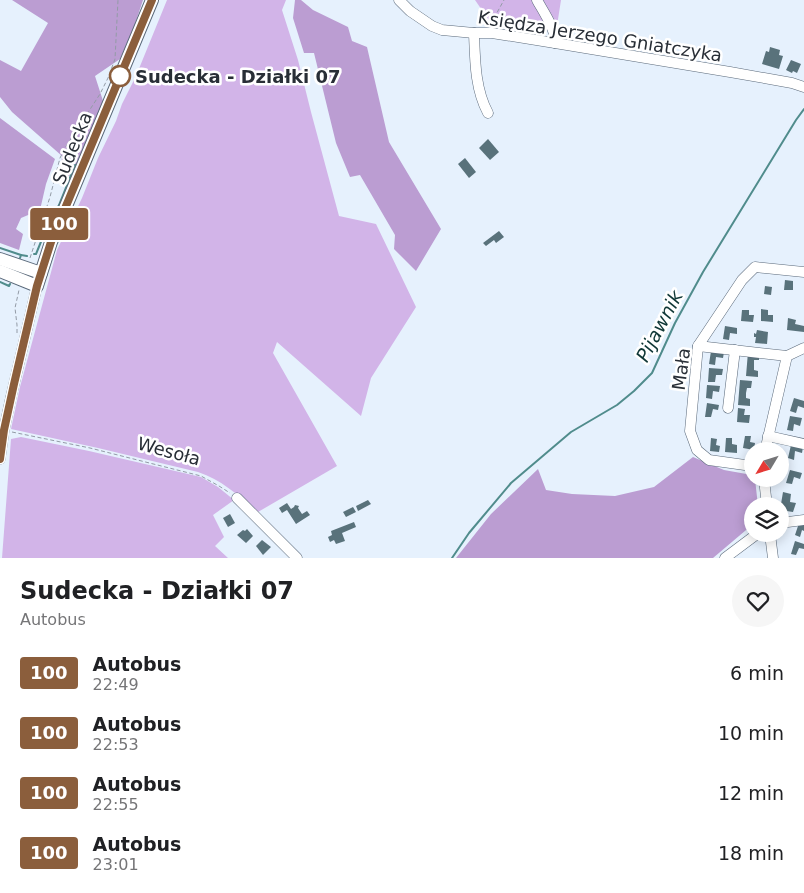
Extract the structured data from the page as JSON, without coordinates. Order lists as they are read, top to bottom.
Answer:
{
  "streets": {
    "main road": ["Sudecka"],
    "street": ["Księdza Jerzego Gniatczyka", "Mała"],
    "path": ["Wesoła"]
  },
  "crossings": [
    ["Sudecka", "Wesoła"]
  ],
  "water": ["Pijawnik"],
  "places": ["Sudecka - Działki 07"],
  "lines": ["bus line 100"],
  "north": "bottom left",
  "page": {
    "on_map": "100",
    "heading": ["Sudecka - Działki 07", "Autobus"],
    "list": [
      {
        "mark": "100",
        "name": "Autobus",
        "note": "22:49",
        "value": "6 min"
      },
      {
        "mark": "100",
        "name": "Autobus",
        "note": "22:53",
        "value": "10 min"
      },
      {
        "mark": "100",
        "name": "Autobus",
        "note": "22:55",
        "value": "12 min"
      },
      {
        "mark": "100",
        "name": "Autobus",
        "note": "23:01",
        "value": "18 min"
      }
    ]
  }
}
